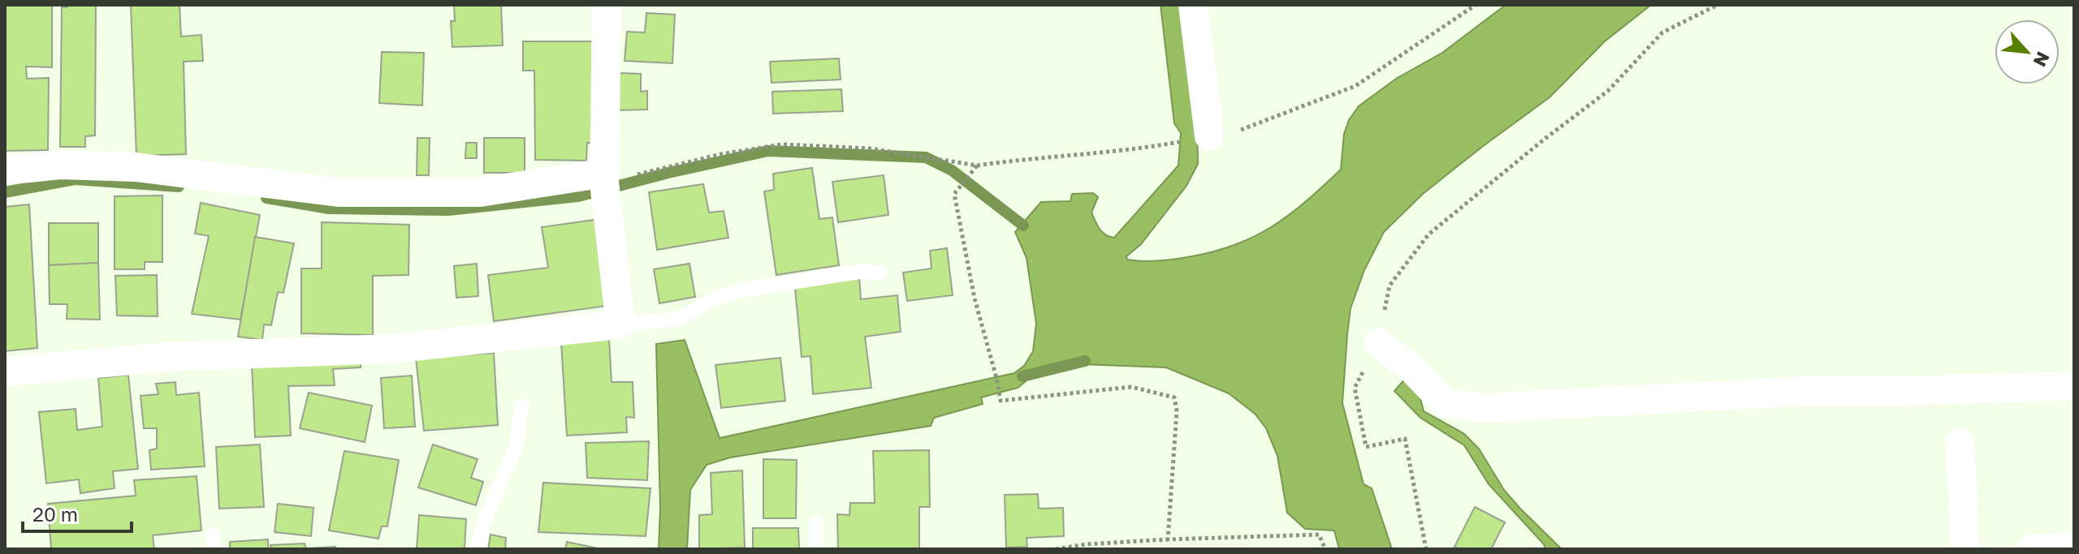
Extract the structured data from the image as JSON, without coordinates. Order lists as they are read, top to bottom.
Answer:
{
  "scale_bar": "20 m",
  "north": "bottom right"
}
